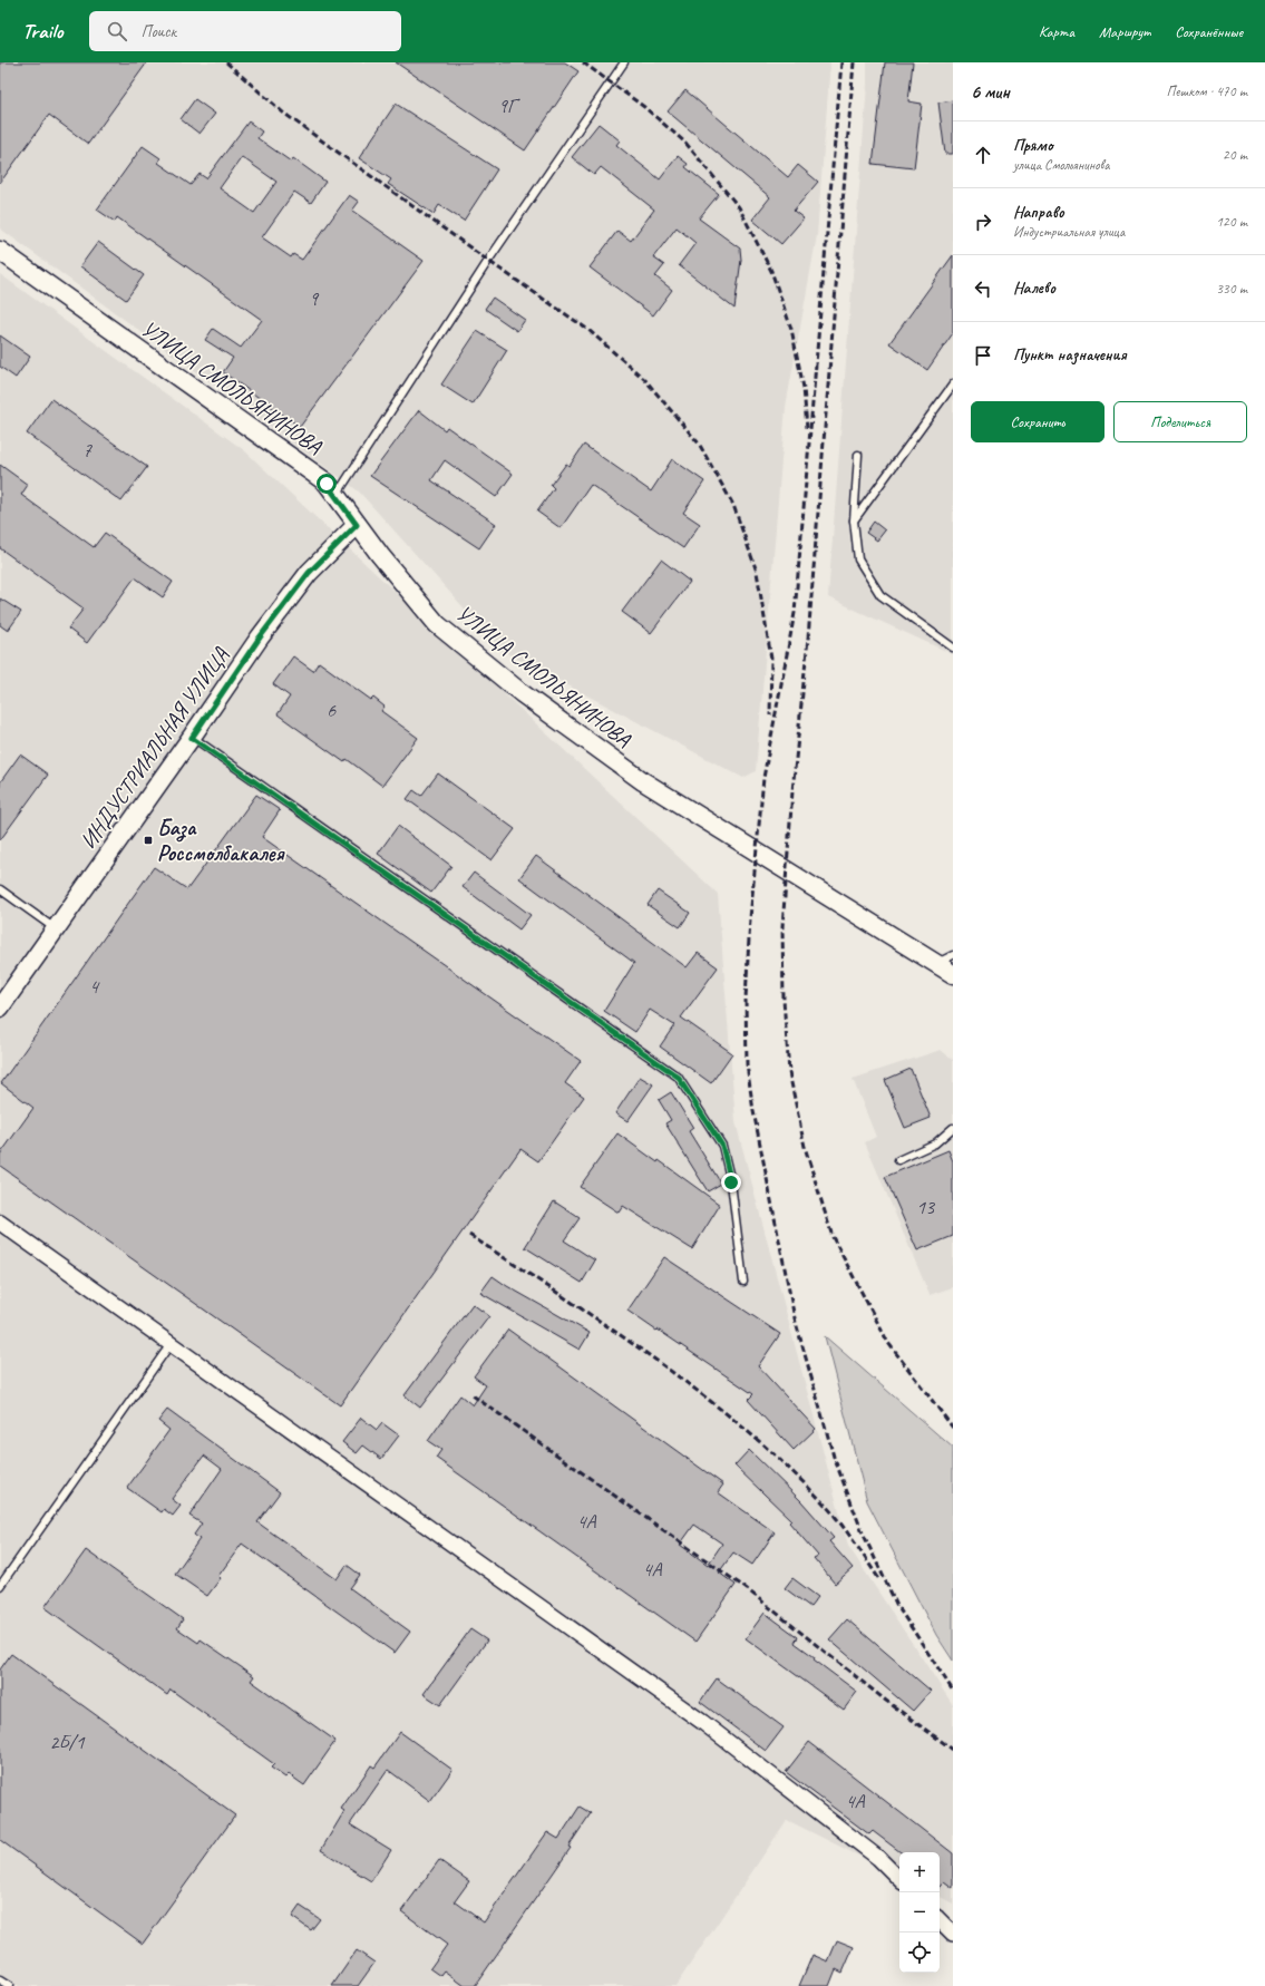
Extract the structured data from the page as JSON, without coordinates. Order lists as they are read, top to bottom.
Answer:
{
  "streets": {
    "street": ["УЛИЦА СМОЛЬЯНИНОВА", "ИНДУСТРИАЛЬНАЯ УЛИЦА"]
  },
  "crossings": [
    ["УЛИЦА СМОЛЬЯНИНОВА", "ИНДУСТРИАЛЬНАЯ УЛИЦА"]
  ],
  "places": {
    "transit": ["База Россмолбакалея"]
  },
  "house_numbers": [
    "9Г",
    "9",
    "7",
    "6",
    "4",
    "13",
    "4А",
    "4А",
    "2Б/1",
    "4А"
  ],
  "page": {
    "header": "Trailo",
    "search": "Поиск",
    "nav": ["Карта", "Маршрут", "Сохранённые"],
    "heading": ["6 мин", "Пешком · 470 m"],
    "list": [
      ["Прямо", "улица Смольянинова", "20 m"],
      ["Направо", "Индустриальная улица", "120 m"],
      ["Налево", "330 m"],
      "Пункт назначения"
    ],
    "buttons": ["Сохранить", "Поделиться"],
    "map_buttons": ["+", "−"]
  }
}
